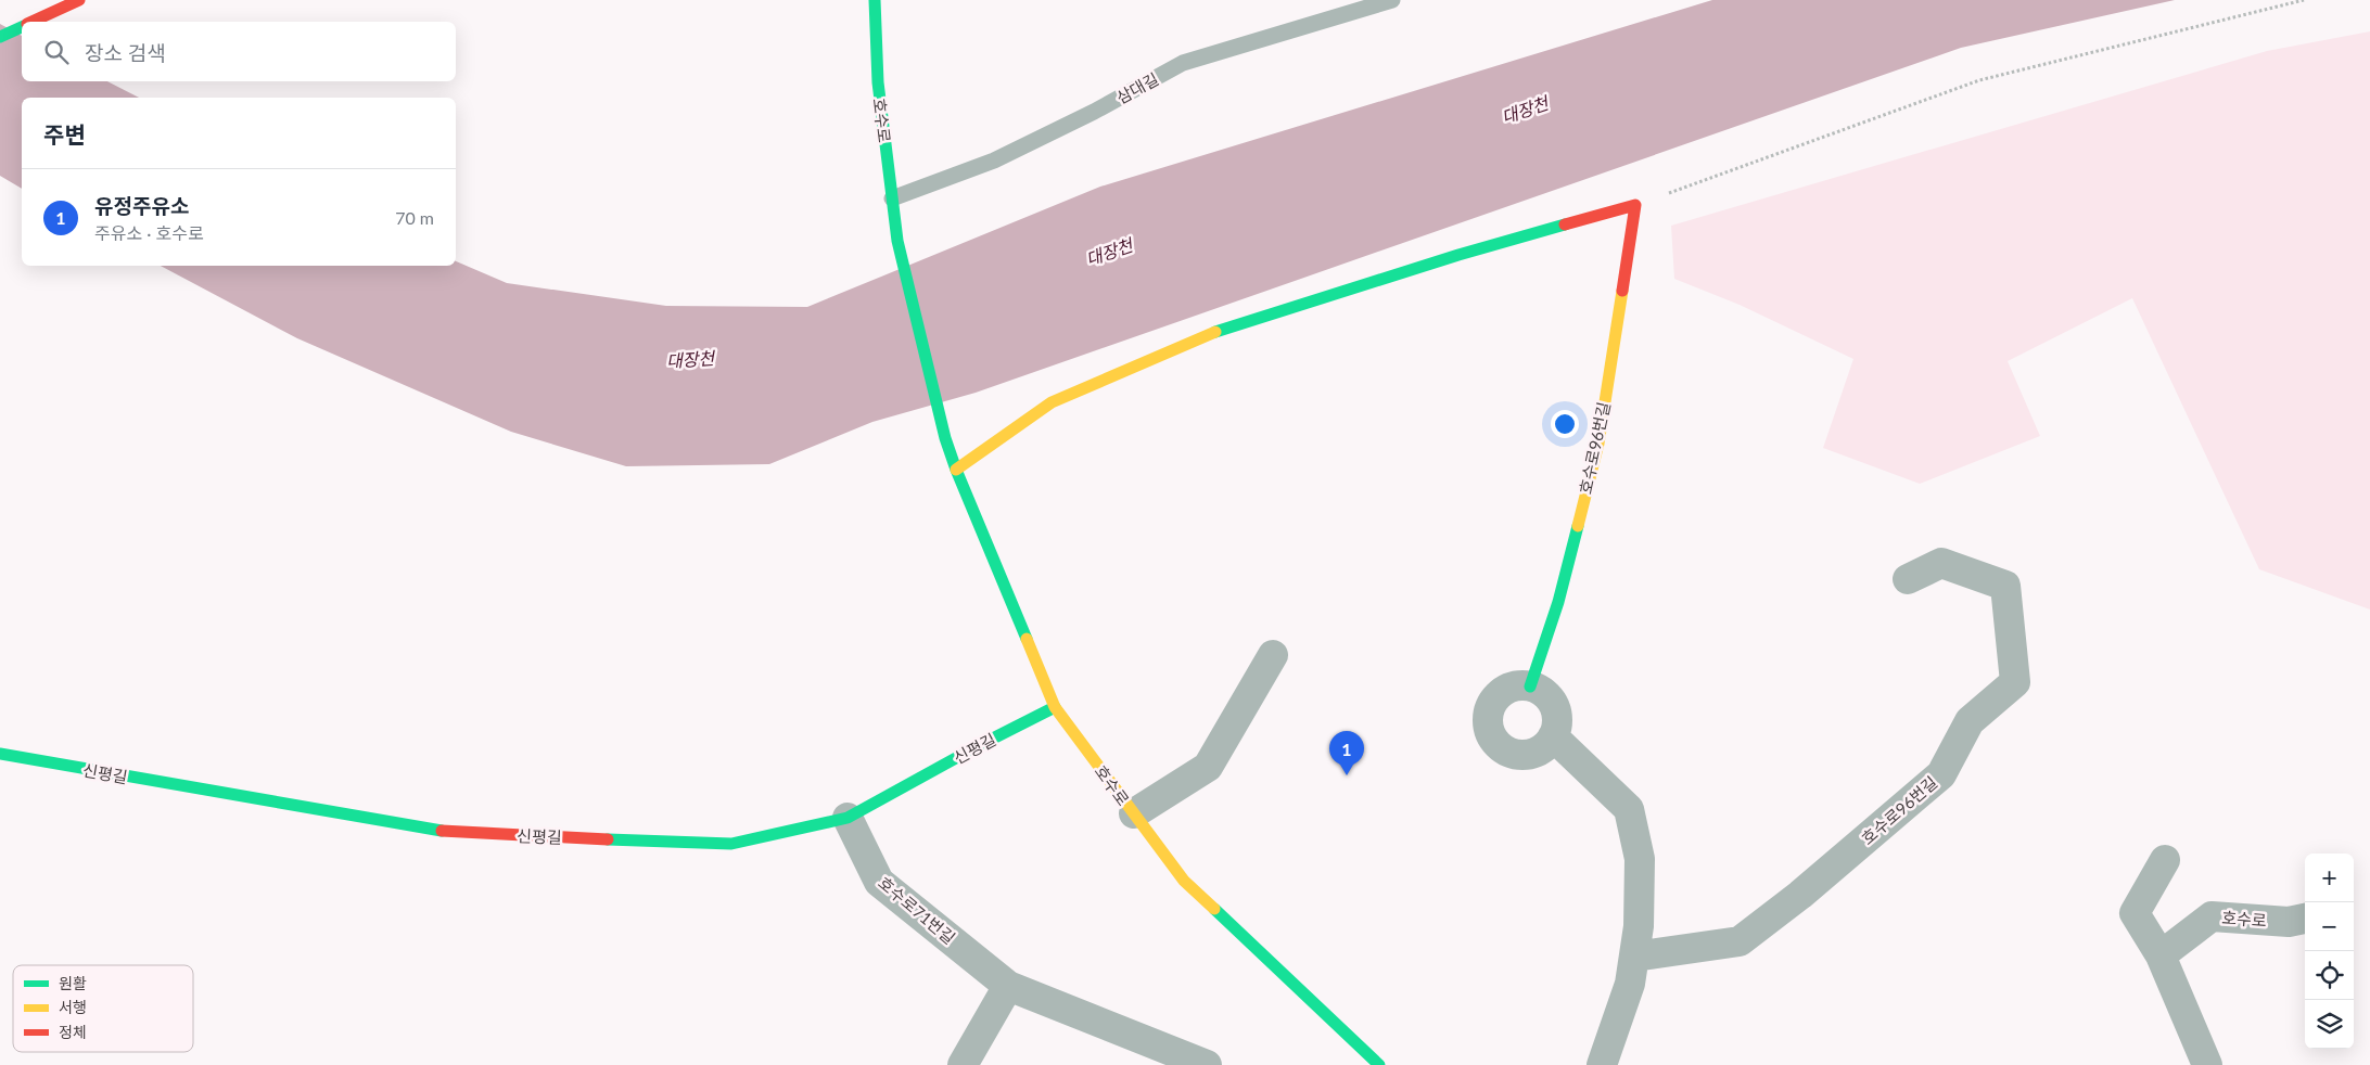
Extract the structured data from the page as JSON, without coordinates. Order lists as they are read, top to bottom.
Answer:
{
  "streets": {
    "main road": ["호수로", "호수로96번길", "신평길"],
    "street": ["호수로71번길"],
    "lane": ["삼대길"]
  },
  "crossings": [
    ["삼대길", "호수로"],
    ["호수로", "신평길"],
    ["신평길", "호수로71번길"]
  ],
  "water": ["대장천"],
  "legend": ["원활", "서행", "정체"],
  "page": {
    "search": "장소 검색",
    "heading": "주변",
    "list": [
      {
        "mark": "1",
        "name": "유정주유소",
        "note": "주유소 · 호수로",
        "value": "70 m"
      }
    ],
    "pins": "1",
    "map_buttons": ["+", "−"]
  }
}
